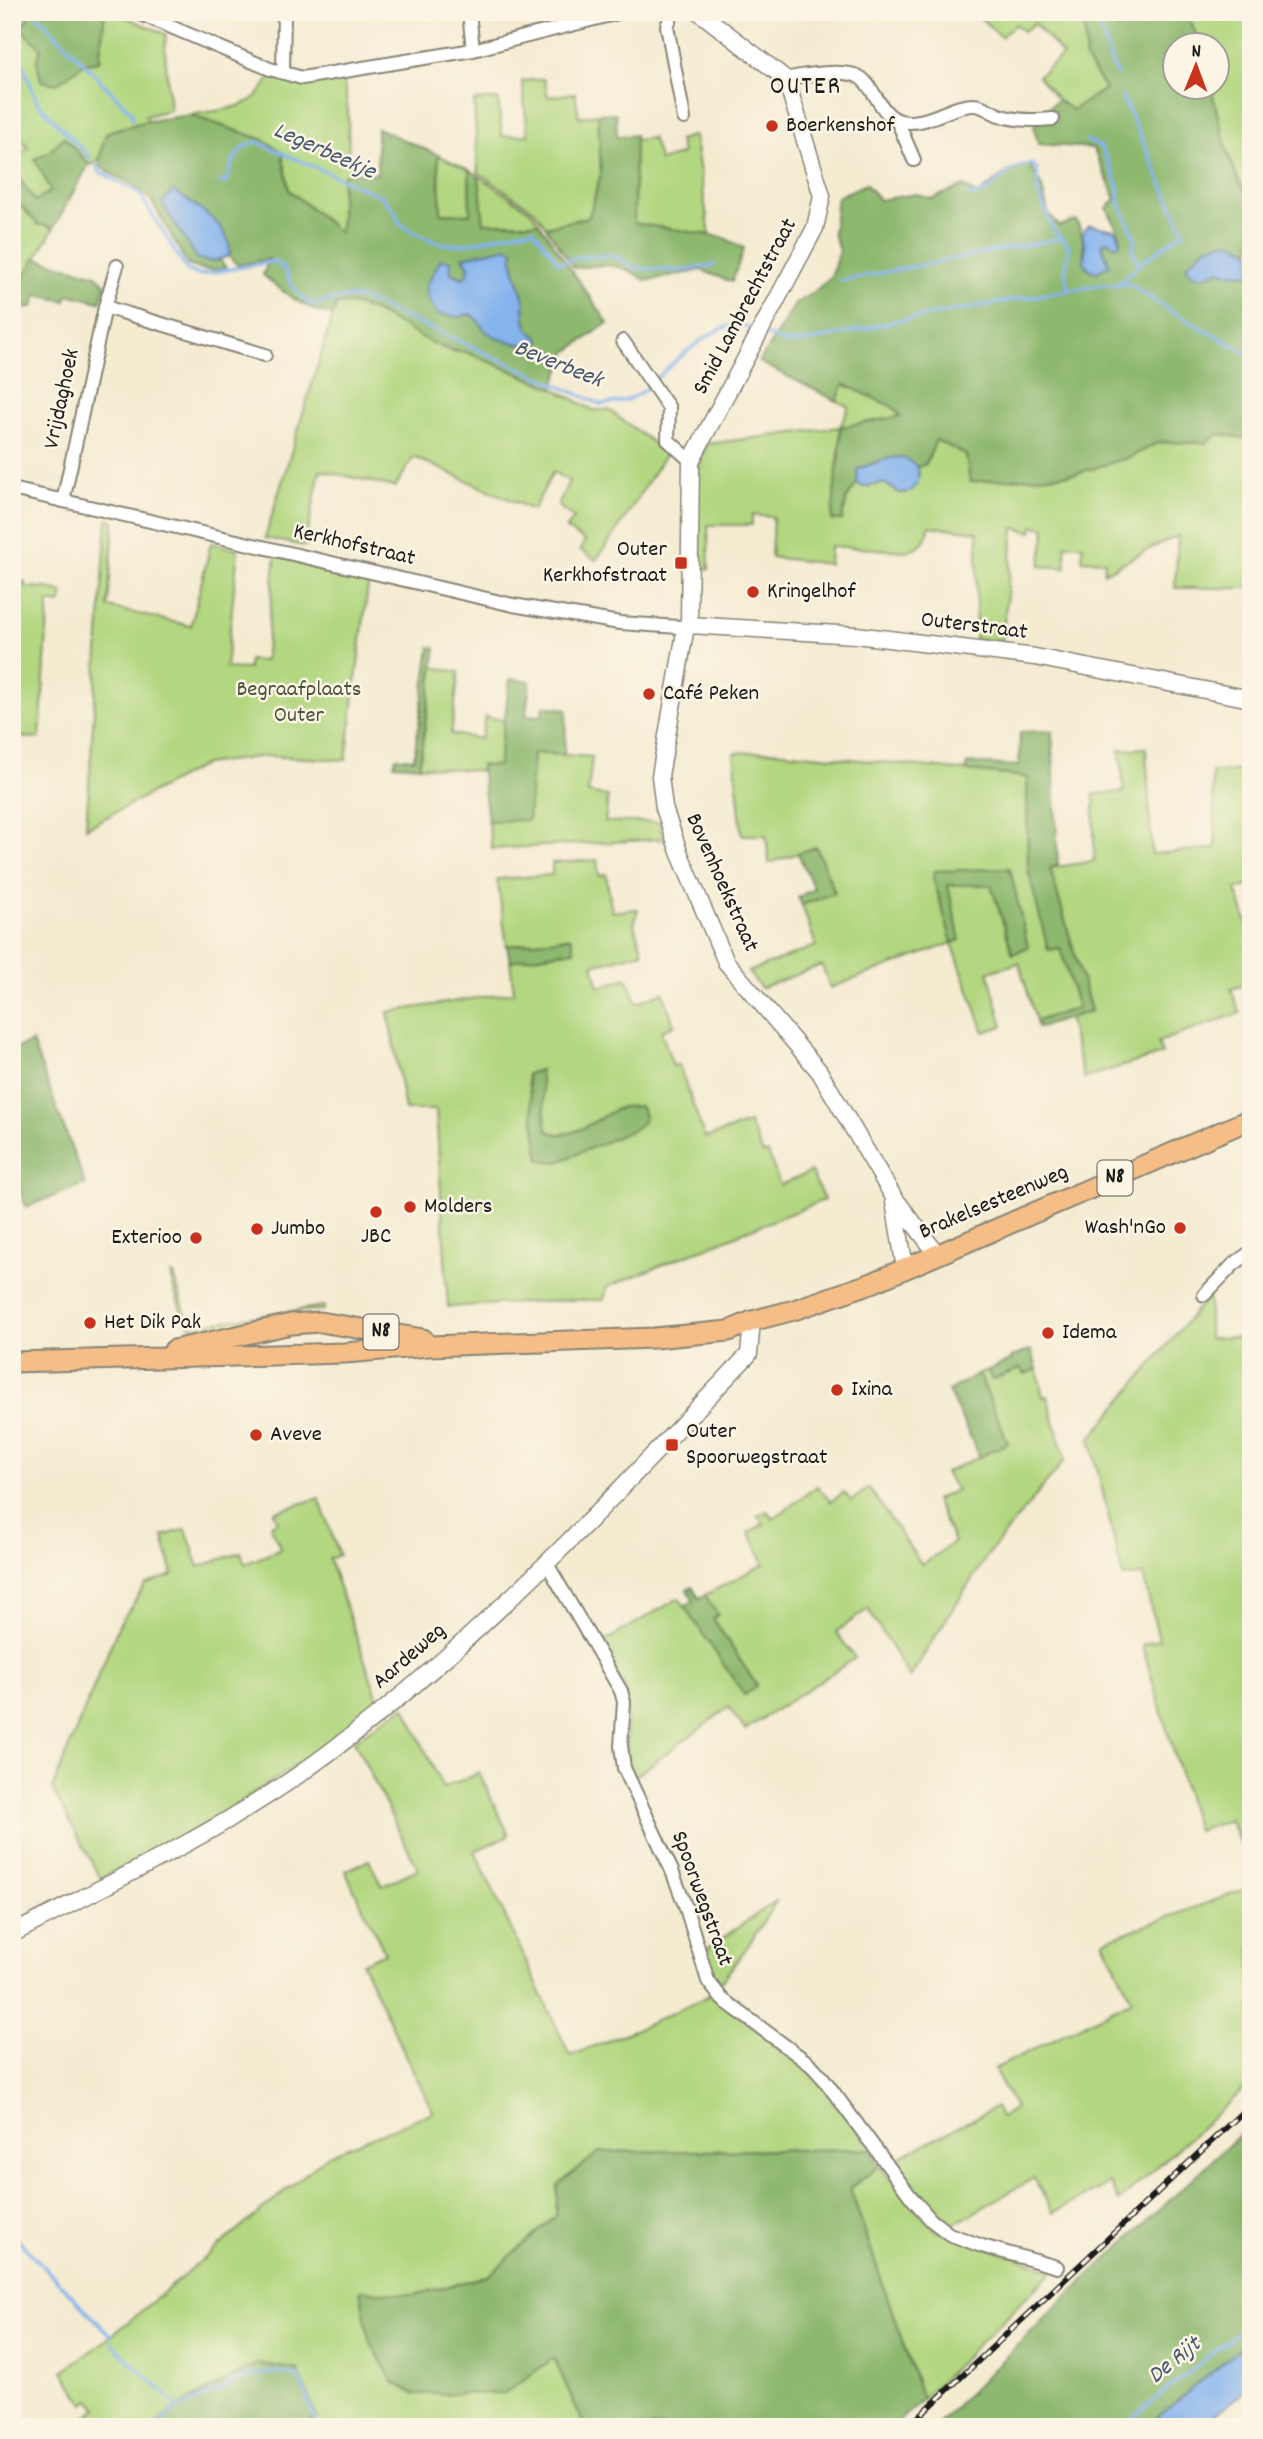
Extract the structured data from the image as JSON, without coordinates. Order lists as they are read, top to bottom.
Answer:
{
  "streets": {
    "main road": ["N8", "Brakelsesteenweg"],
    "street": [
      "Smid Lambrechtstraat",
      "Vrijdaghoek",
      "Kerkhofstraat",
      "Outerstraat",
      "Bovenhoekstraat",
      "Aardeweg",
      "Spoorwegstraat"
    ]
  },
  "crossings": [
    ["Smid Lambrechtstraat", "Kerkhofstraat"],
    ["Smid Lambrechtstraat", "Outerstraat"],
    ["Smid Lambrechtstraat", "Bovenhoekstraat"],
    ["Vrijdaghoek", "Kerkhofstraat"],
    ["Kerkhofstraat", "Outerstraat"],
    ["Kerkhofstraat", "Bovenhoekstraat"],
    ["Outerstraat", "Bovenhoekstraat"],
    ["Bovenhoekstraat", "Brakelsesteenweg"],
    ["Brakelsesteenweg", "Aardeweg"],
    ["Aardeweg", "Spoorwegstraat"]
  ],
  "districts": ["OUTER"],
  "water": ["Legerbeekje", "Beverbeek", "De Rijt"],
  "parks": ["Begraafplaats Outer"],
  "places": {
    "other": [
      "Boerkenshof",
      "Kringelhof",
      "Café Peken",
      "Molders",
      "JBC",
      "Wash'nGo",
      "Jumbo",
      "Exterioo",
      "Het Dik Pak",
      "Idema",
      "Ixina",
      "Aveve"
    ],
    "transit": ["Outer Kerkhofstraat", "Outer Spoorwegstraat"]
  },
  "north": "top"
}
